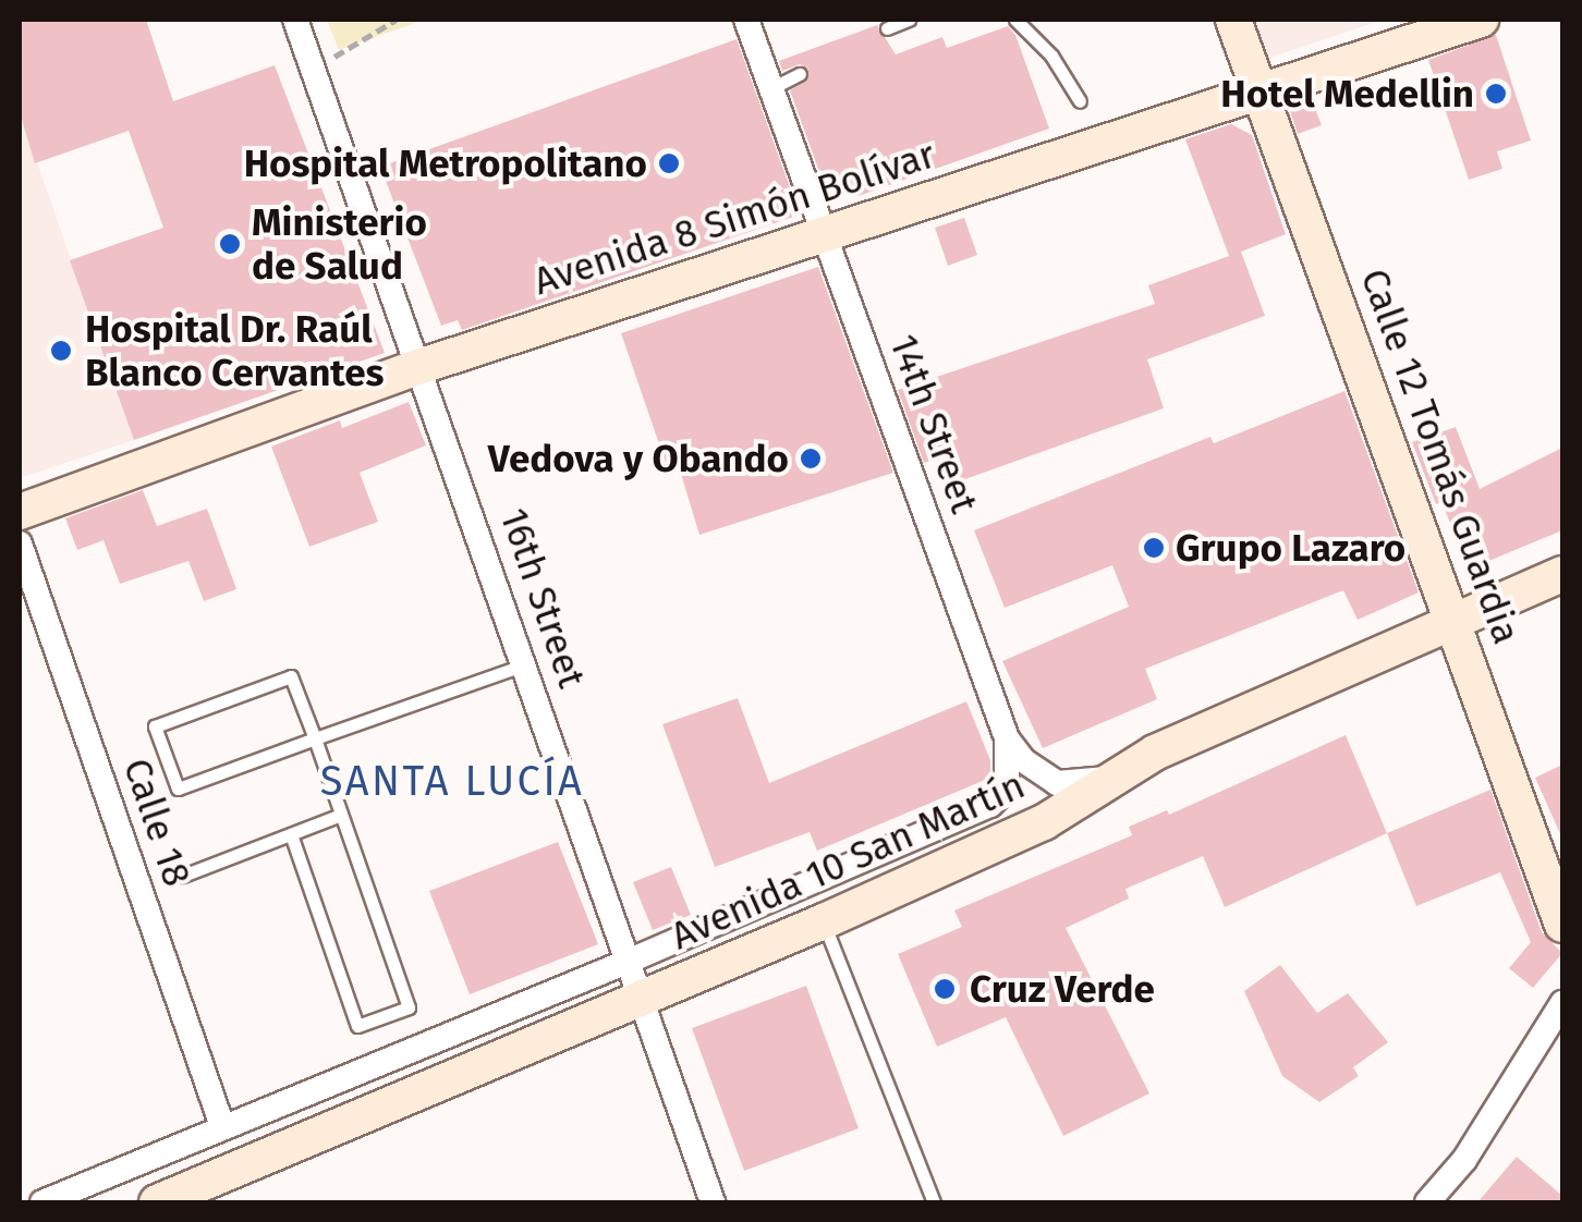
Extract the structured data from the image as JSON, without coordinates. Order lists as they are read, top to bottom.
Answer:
{
  "streets": {
    "street": [
      "Avenida 8 Simón Bolívar",
      "14th Street",
      "Calle 12 Tomás Guardia",
      "16th Street",
      "Calle 18",
      "Avenida 10 San Martín"
    ]
  },
  "crossings": [
    ["Avenida 8 Simón Bolívar", "14th Street"],
    ["Avenida 8 Simón Bolívar", "Calle 12 Tomás Guardia"],
    ["Avenida 8 Simón Bolívar", "16th Street"],
    ["14th Street", "Avenida 10 San Martín"],
    ["Calle 12 Tomás Guardia", "Avenida 10 San Martín"],
    ["16th Street", "Avenida 10 San Martín"],
    ["Calle 18", "Avenida 10 San Martín"]
  ],
  "districts": ["SANTA LUCÍA"],
  "places": [
    "Hotel Medellin",
    "Hospital Metropolitano",
    "Ministerio de Salud",
    "Hospital Dr. Raúl Blanco Cervantes",
    "Vedova y Obando",
    "Grupo Lazaro",
    "Cruz Verde"
  ]
}
